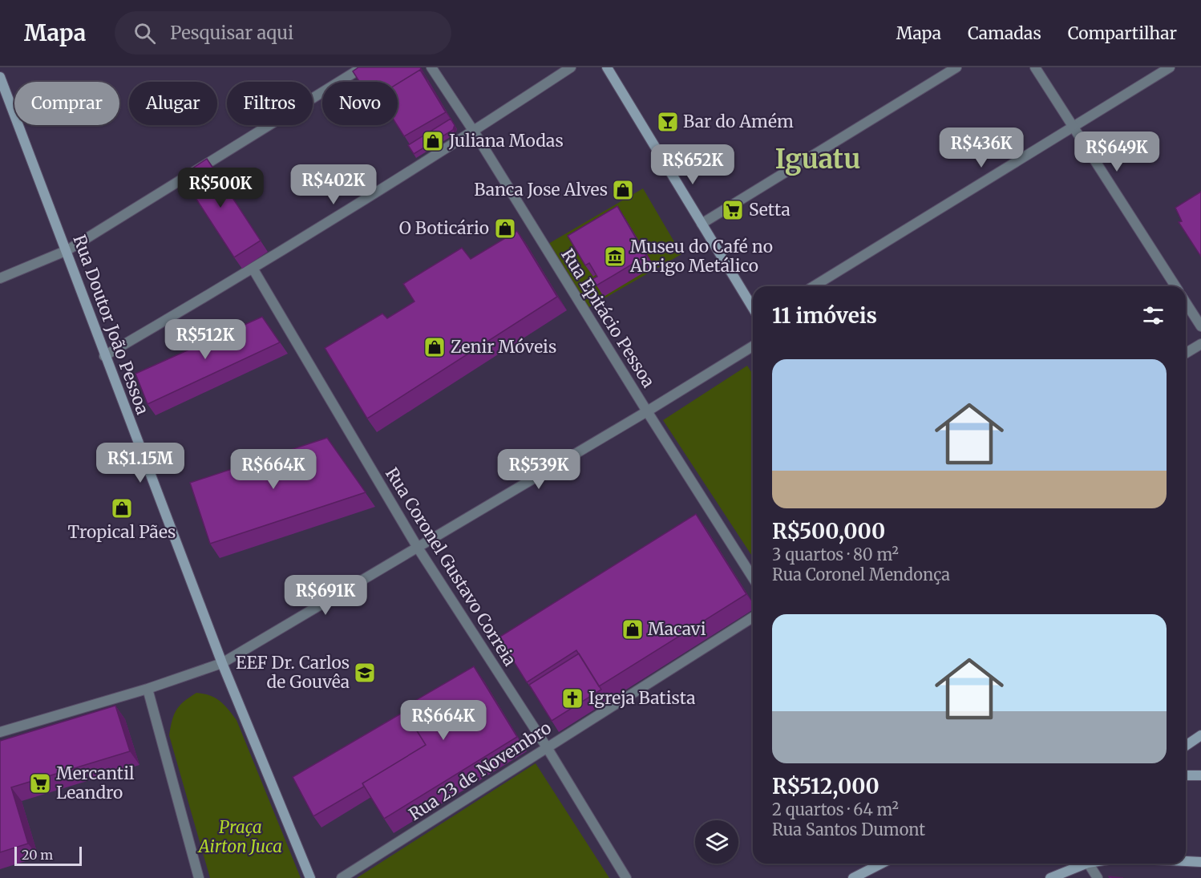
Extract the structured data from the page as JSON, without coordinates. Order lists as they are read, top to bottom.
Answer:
{
  "streets": {
    "main road": ["Rua Doutor João Pessoa"],
    "street": ["Rua Epitácio Pessoa", "Rua Coronel Gustavo Correia", "Rua 23 de Novembro"]
  },
  "crossings": [
    ["Rua Coronel Gustavo Correia", "Rua 23 de Novembro"]
  ],
  "districts": ["Iguatu"],
  "parks": ["Praça Airton Juca"],
  "places": {
    "bar": ["Bar do Amém"],
    "shop": [
      "Juliana Modas",
      "Banca Jose Alves",
      "O Boticário",
      "Zenir Móveis",
      "Tropical Pães",
      "Macavi"
    ],
    "supermarket": ["Setta", "Mercantil Leandro"],
    "museum": ["Museu do Café no Abrigo Metálico"],
    "school or university": ["EEF Dr. Carlos de Gouvêa"],
    "church": ["Igreja Batista"]
  },
  "scale_bar": "20 m",
  "page": {
    "header": "Mapa",
    "search": "Pesquisar aqui",
    "nav": ["Mapa", "Camadas", "Compartilhar"],
    "chip": [
      "Comprar",
      "Alugar",
      "Filtros",
      "Novo"
    ],
    "price": [
      "R$436K",
      "R$649K",
      "R$652K",
      "R$402K",
      "R$500K",
      "R$512K",
      "R$1.15M",
      "R$664K",
      "R$539K",
      "R$691K",
      "R$664K"
    ],
    "heading": "11 imóveis",
    "list": [
      {
        "name": "R$500,000",
        "note": "3 quartos · 80 m² · Rua Coronel Mendonça"
      },
      {
        "name": "R$512,000",
        "note": "2 quartos · 64 m² · Rua Santos Dumont"
      }
    ],
    "scale": "20 m"
  }
}
